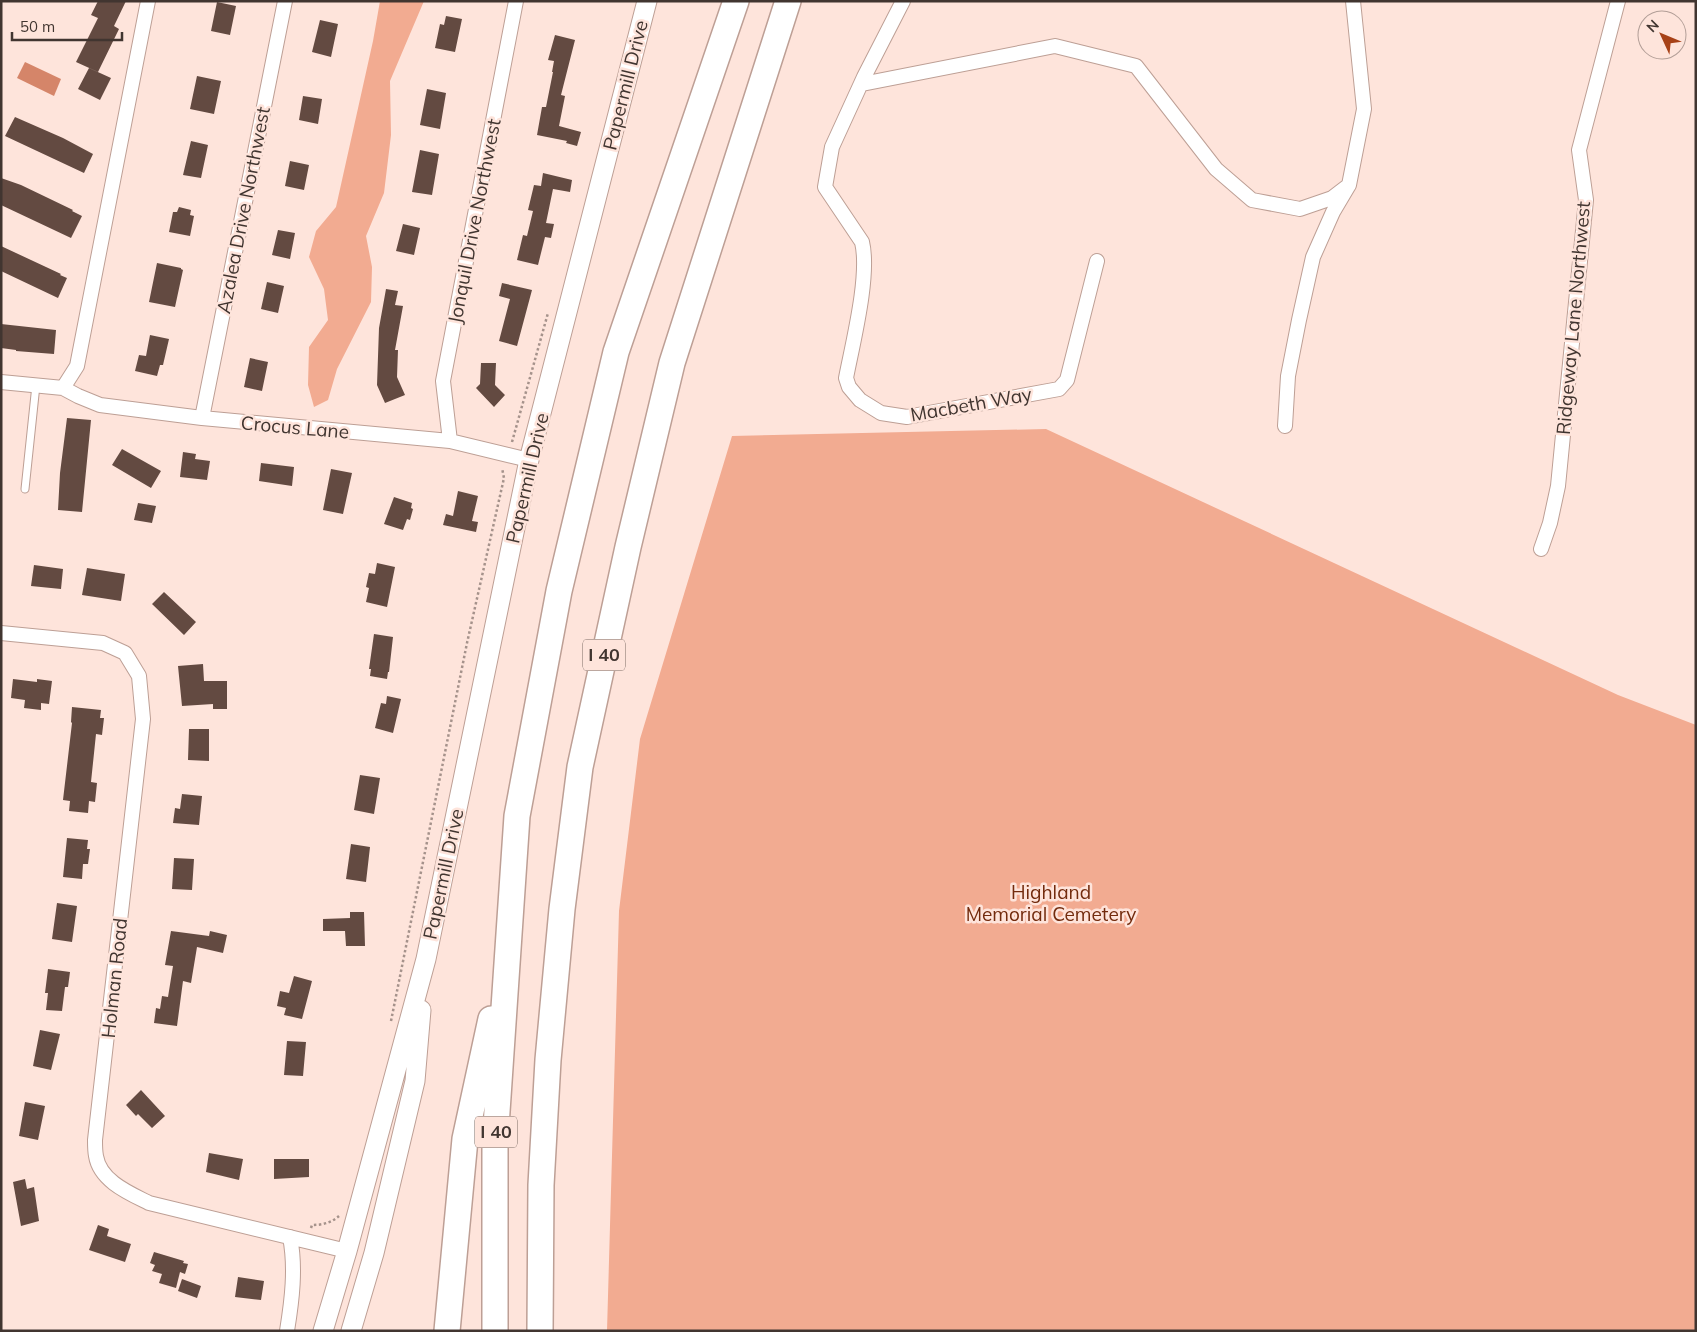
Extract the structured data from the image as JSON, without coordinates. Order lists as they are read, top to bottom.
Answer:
{
  "streets": {
    "highway": ["I 40"],
    "main road": ["Papermill Drive"],
    "street": [
      "Azalea Drive Northwest",
      "Jonquil Drive Northwest",
      "Ridgeway Lane Northwest",
      "Macbeth Way",
      "Crocus Lane",
      "Holman Road"
    ]
  },
  "crossings": [
    ["Papermill Drive", "Crocus Lane"],
    ["Papermill Drive", "Holman Road"],
    ["Azalea Drive Northwest", "Crocus Lane"],
    ["Jonquil Drive Northwest", "Crocus Lane"]
  ],
  "parks": ["Highland Memorial Cemetery"],
  "scale_bar": "50 m",
  "north": "top left"
}
